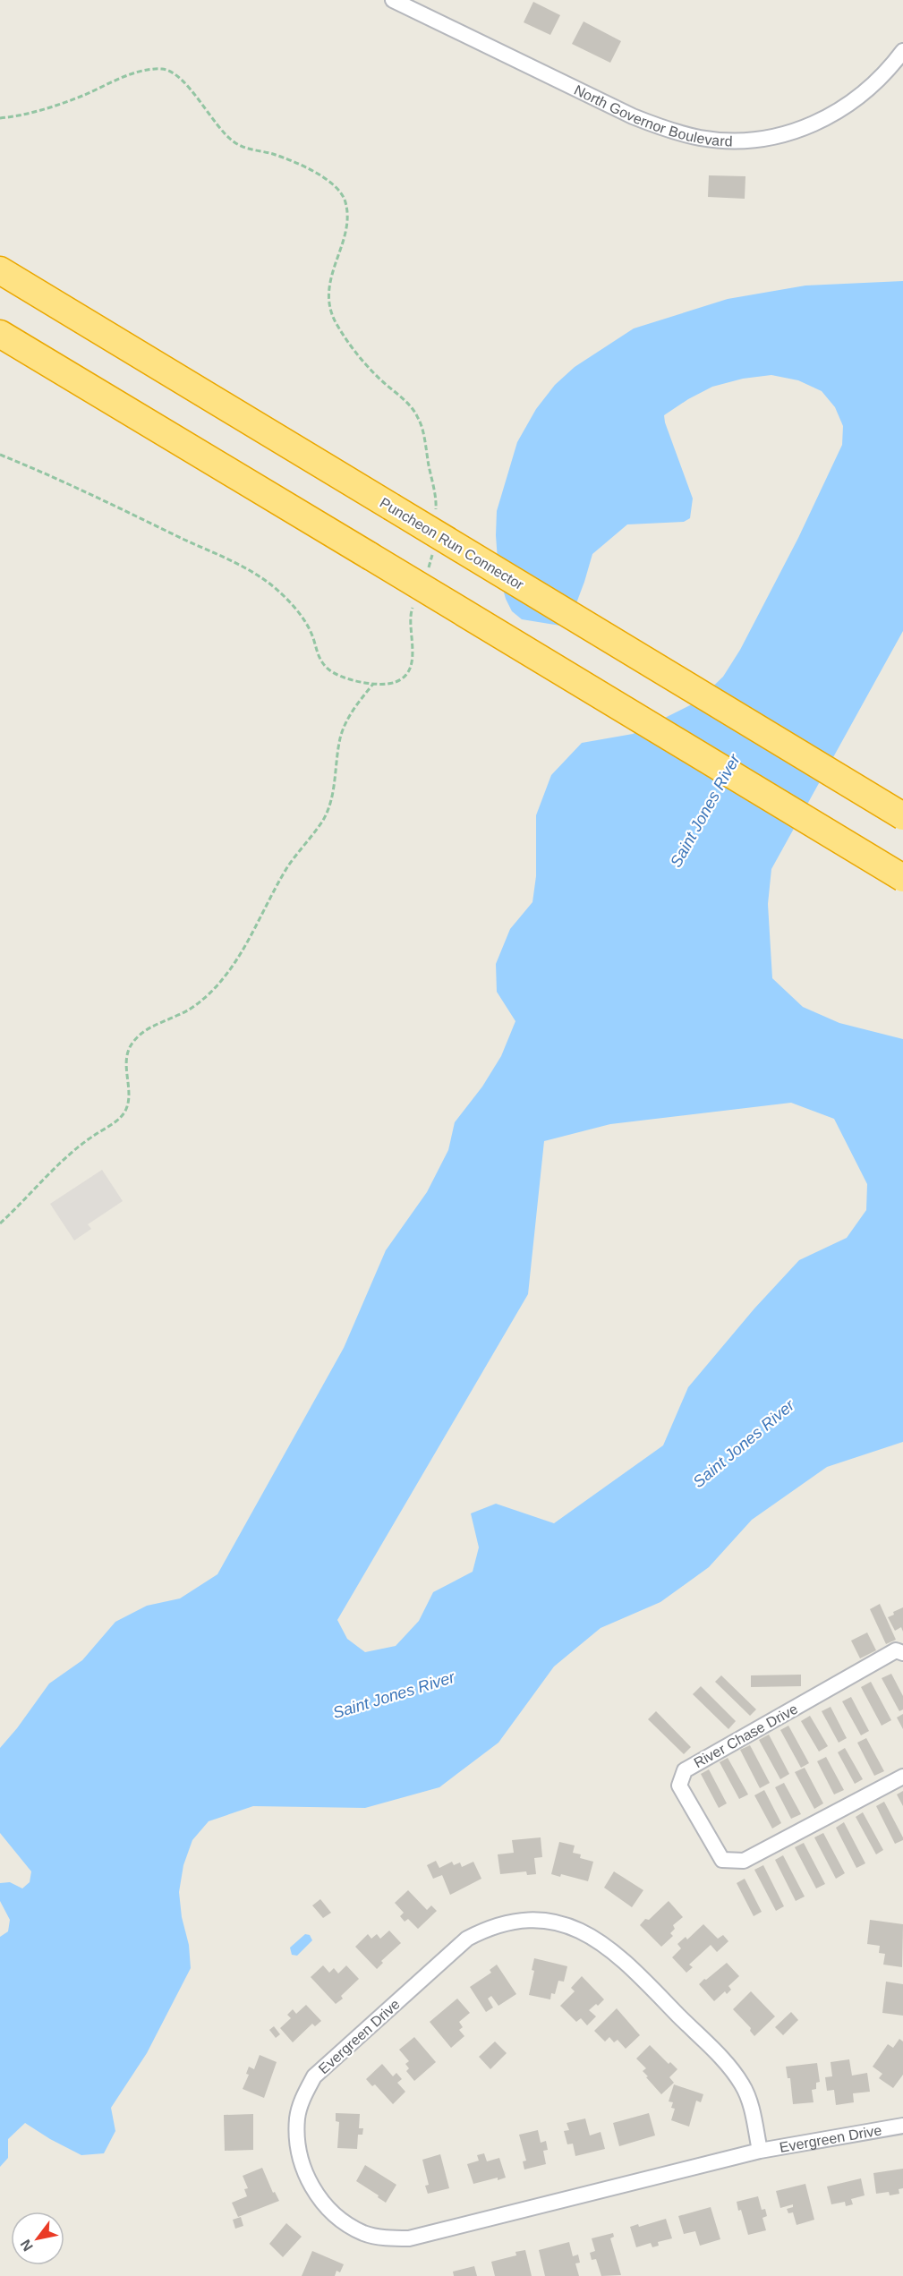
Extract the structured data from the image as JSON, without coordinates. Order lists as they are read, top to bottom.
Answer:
{
  "streets": {
    "highway": ["Puncheon Run Connector"],
    "street": ["North Governor Boulevard", "River Chase Drive", "Evergreen Drive"]
  },
  "water": ["Saint Jones River"],
  "north": "bottom left"
}
